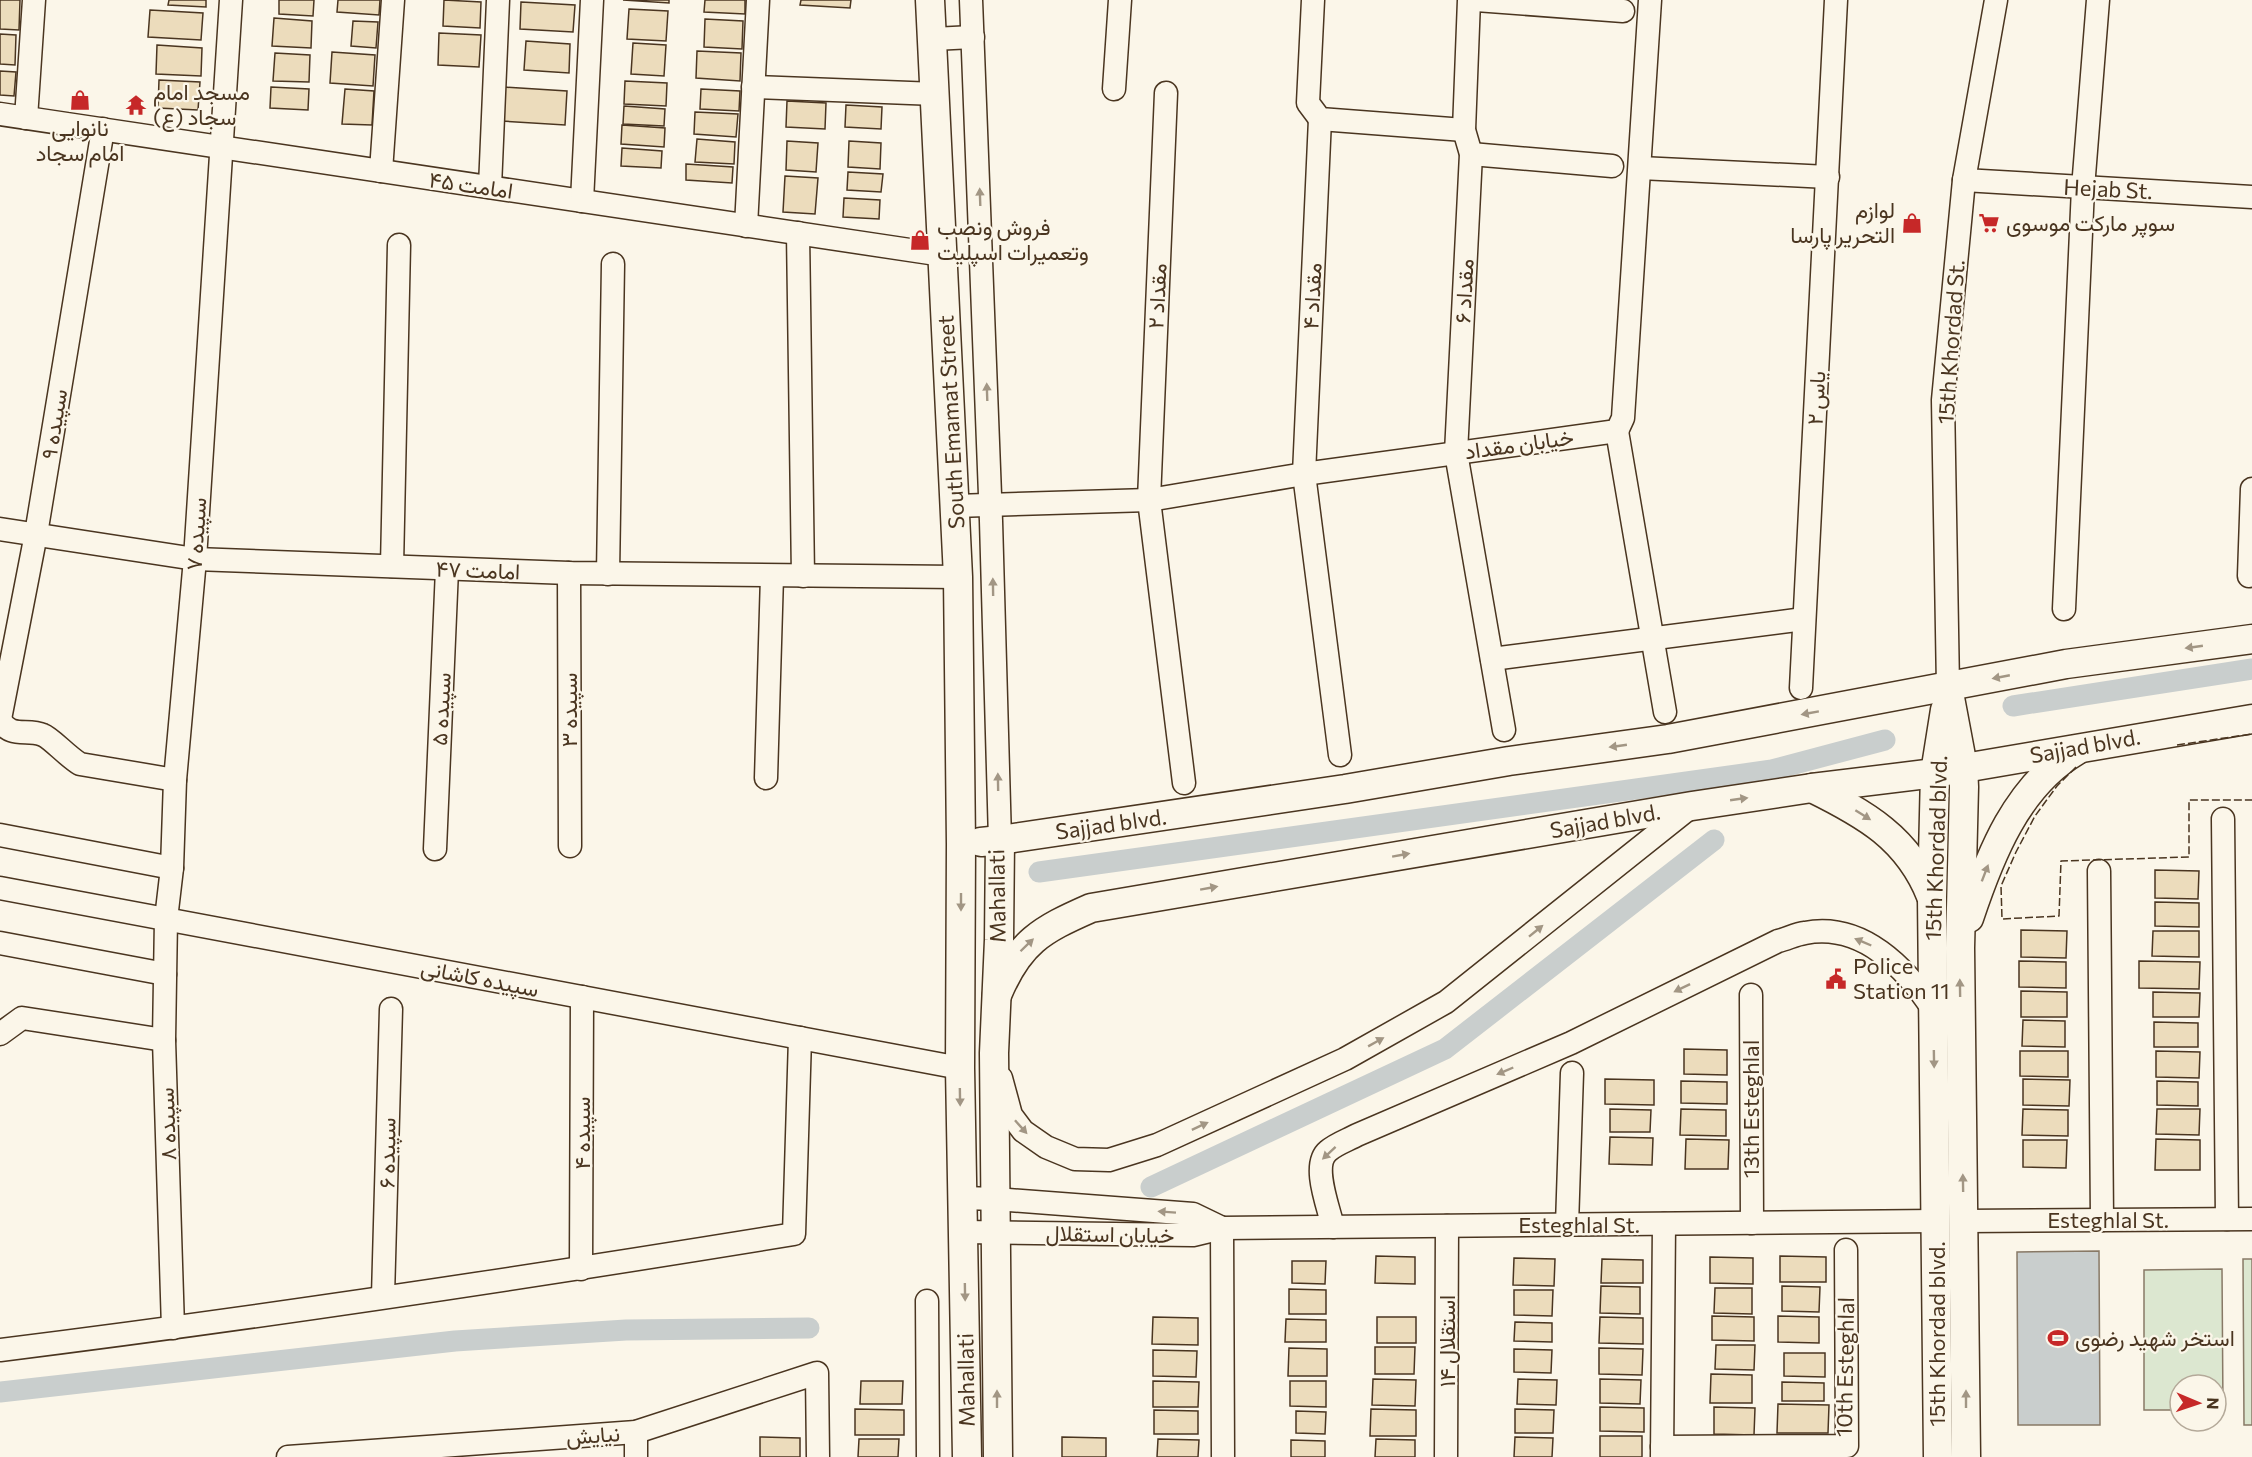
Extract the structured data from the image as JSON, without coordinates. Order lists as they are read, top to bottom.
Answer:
{
  "streets": {
    "main road": [
      "South Emamat Street",
      "Sajjad blvd.",
      "15th Khordad blvd.",
      "Mahallati"
    ],
    "street": [
      "امامت ۴۵",
      "Hejab St.",
      "مقداد ۶",
      "مقداد ۲",
      "مقداد ۴",
      "15th Khordad St.",
      "یاس ۲",
      "سپیده ۹",
      "خیابان مقداد",
      "سپیده ۷",
      "امامت ۴۷",
      "سپیده ۵",
      "سپیده ۳",
      "سپیده کاشانی",
      "13th Esteghlal",
      "سپیده ۸",
      "سپیده ۴",
      "سپیده ۶",
      "Esteghlal St.",
      "خیابان استقلال",
      "استقلال ۱۴",
      "10th Esteghlal",
      "نیایش"
    ]
  },
  "crossings": [
    ["امامت ۴۵", "South Emamat Street"],
    ["امامت ۴۵", "سپیده ۹"],
    ["امامت ۴۵", "سپیده ۷"],
    ["Hejab St.", "15th Khordad St."],
    ["مقداد ۶", "خیابان مقداد"],
    ["مقداد ۲", "خیابان مقداد"],
    ["مقداد ۴", "خیابان مقداد"],
    ["15th Khordad St.", "Sajjad blvd."],
    ["15th Khordad St.", "15th Khordad blvd."],
    ["South Emamat Street", "خیابان مقداد"],
    ["South Emamat Street", "امامت ۴۷"],
    ["South Emamat Street", "Mahallati"],
    ["سپیده ۹", "امامت ۴۷"],
    ["سپیده ۷", "امامت ۴۷"],
    ["سپیده ۷", "سپیده کاشانی"],
    ["سپیده ۷", "سپیده ۸"],
    ["امامت ۴۷", "سپیده ۵"],
    ["امامت ۴۷", "سپیده ۳"],
    ["Sajjad blvd.", "15th Khordad blvd."],
    ["Sajjad blvd.", "Mahallati"],
    ["15th Khordad blvd.", "Esteghlal St."],
    ["Mahallati", "سپیده کاشانی"],
    ["Mahallati", "خیابان استقلال"],
    ["سپیده کاشانی", "سپیده ۸"],
    ["سپیده کاشانی", "سپیده ۴"],
    ["13th Esteghlal", "Esteghlal St."],
    ["Esteghlal St.", "خیابان استقلال"],
    ["Esteghlal St.", "استقلال ۱۴"]
  ],
  "places": {
    "shop": ["نانوایی امام سجاد", "لوازم التحریر پارسا", "فروش ونصب وتعمیرات اسپلیت"],
    "temple": ["مسجد امام سجاد (ع)"],
    "supermarket": ["سوپر مارکت موسوی"],
    "public building": ["Police Station 11"],
    "sports": ["استخر شهید رضوی"]
  },
  "north": "right"
}
